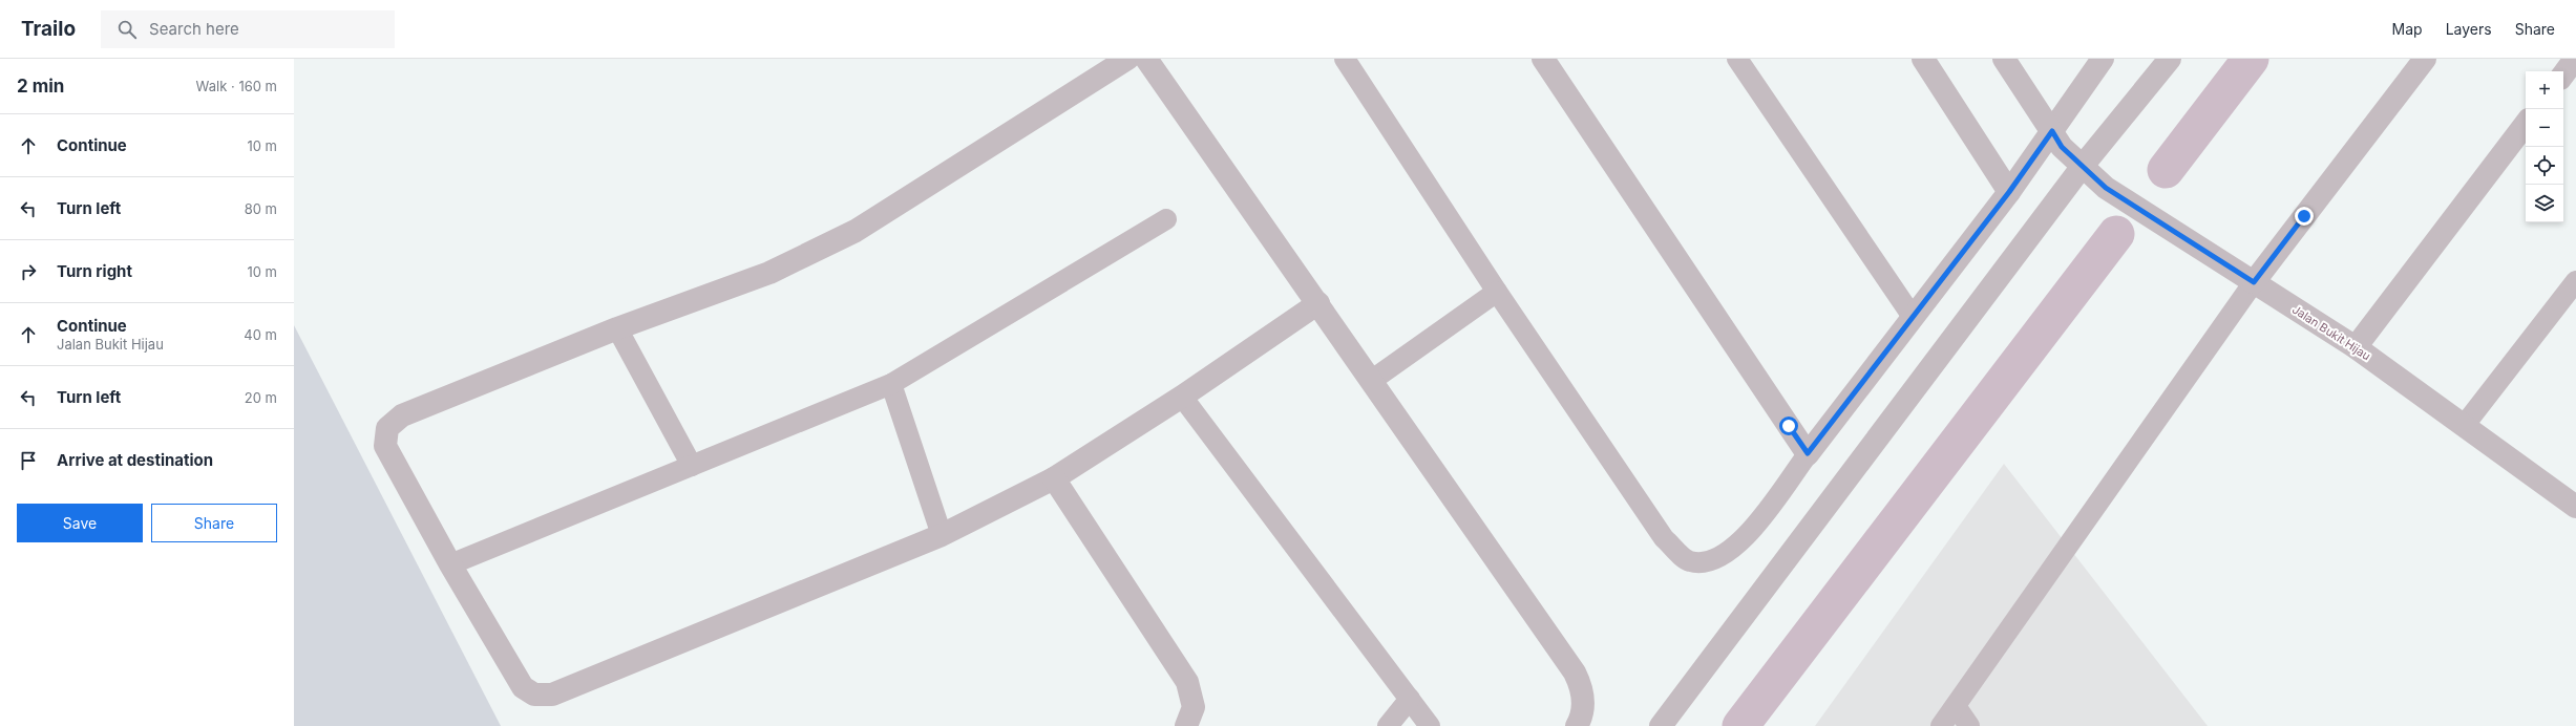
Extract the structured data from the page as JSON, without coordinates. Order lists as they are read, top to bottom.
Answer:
{
  "streets": {
    "street": ["Jalan Bukit Hijau"]
  },
  "page": {
    "header": "Trailo",
    "search": "Search here",
    "nav": ["Map", "Layers", "Share"],
    "heading": ["2 min", "Walk · 160 m"],
    "map_buttons": ["+", "−"],
    "list": [
      ["Continue", "10 m"],
      ["Turn left", "80 m"],
      ["Turn right", "10 m"],
      ["Continue", "Jalan Bukit Hijau", "40 m"],
      ["Turn left", "20 m"],
      "Arrive at destination"
    ],
    "buttons": ["Save", "Share"]
  }
}
